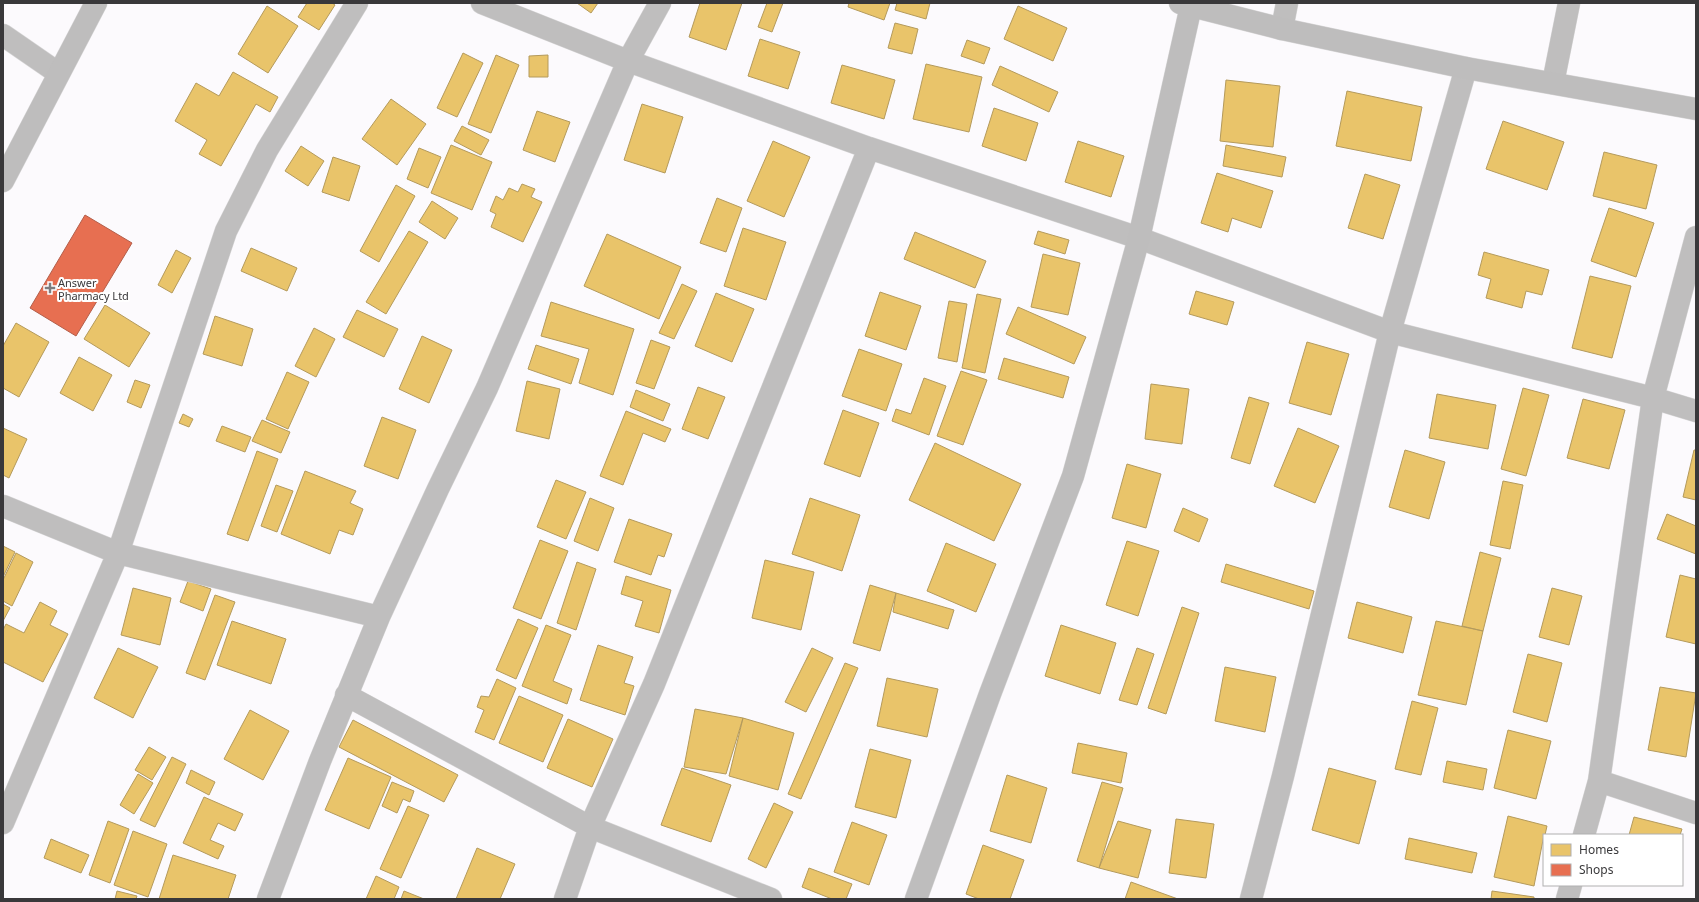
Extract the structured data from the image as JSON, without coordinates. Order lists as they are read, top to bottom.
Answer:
{
  "places": {
    "health": ["Answer Pharmacy Ltd"]
  },
  "legend": ["Homes", "Shops"]
}
